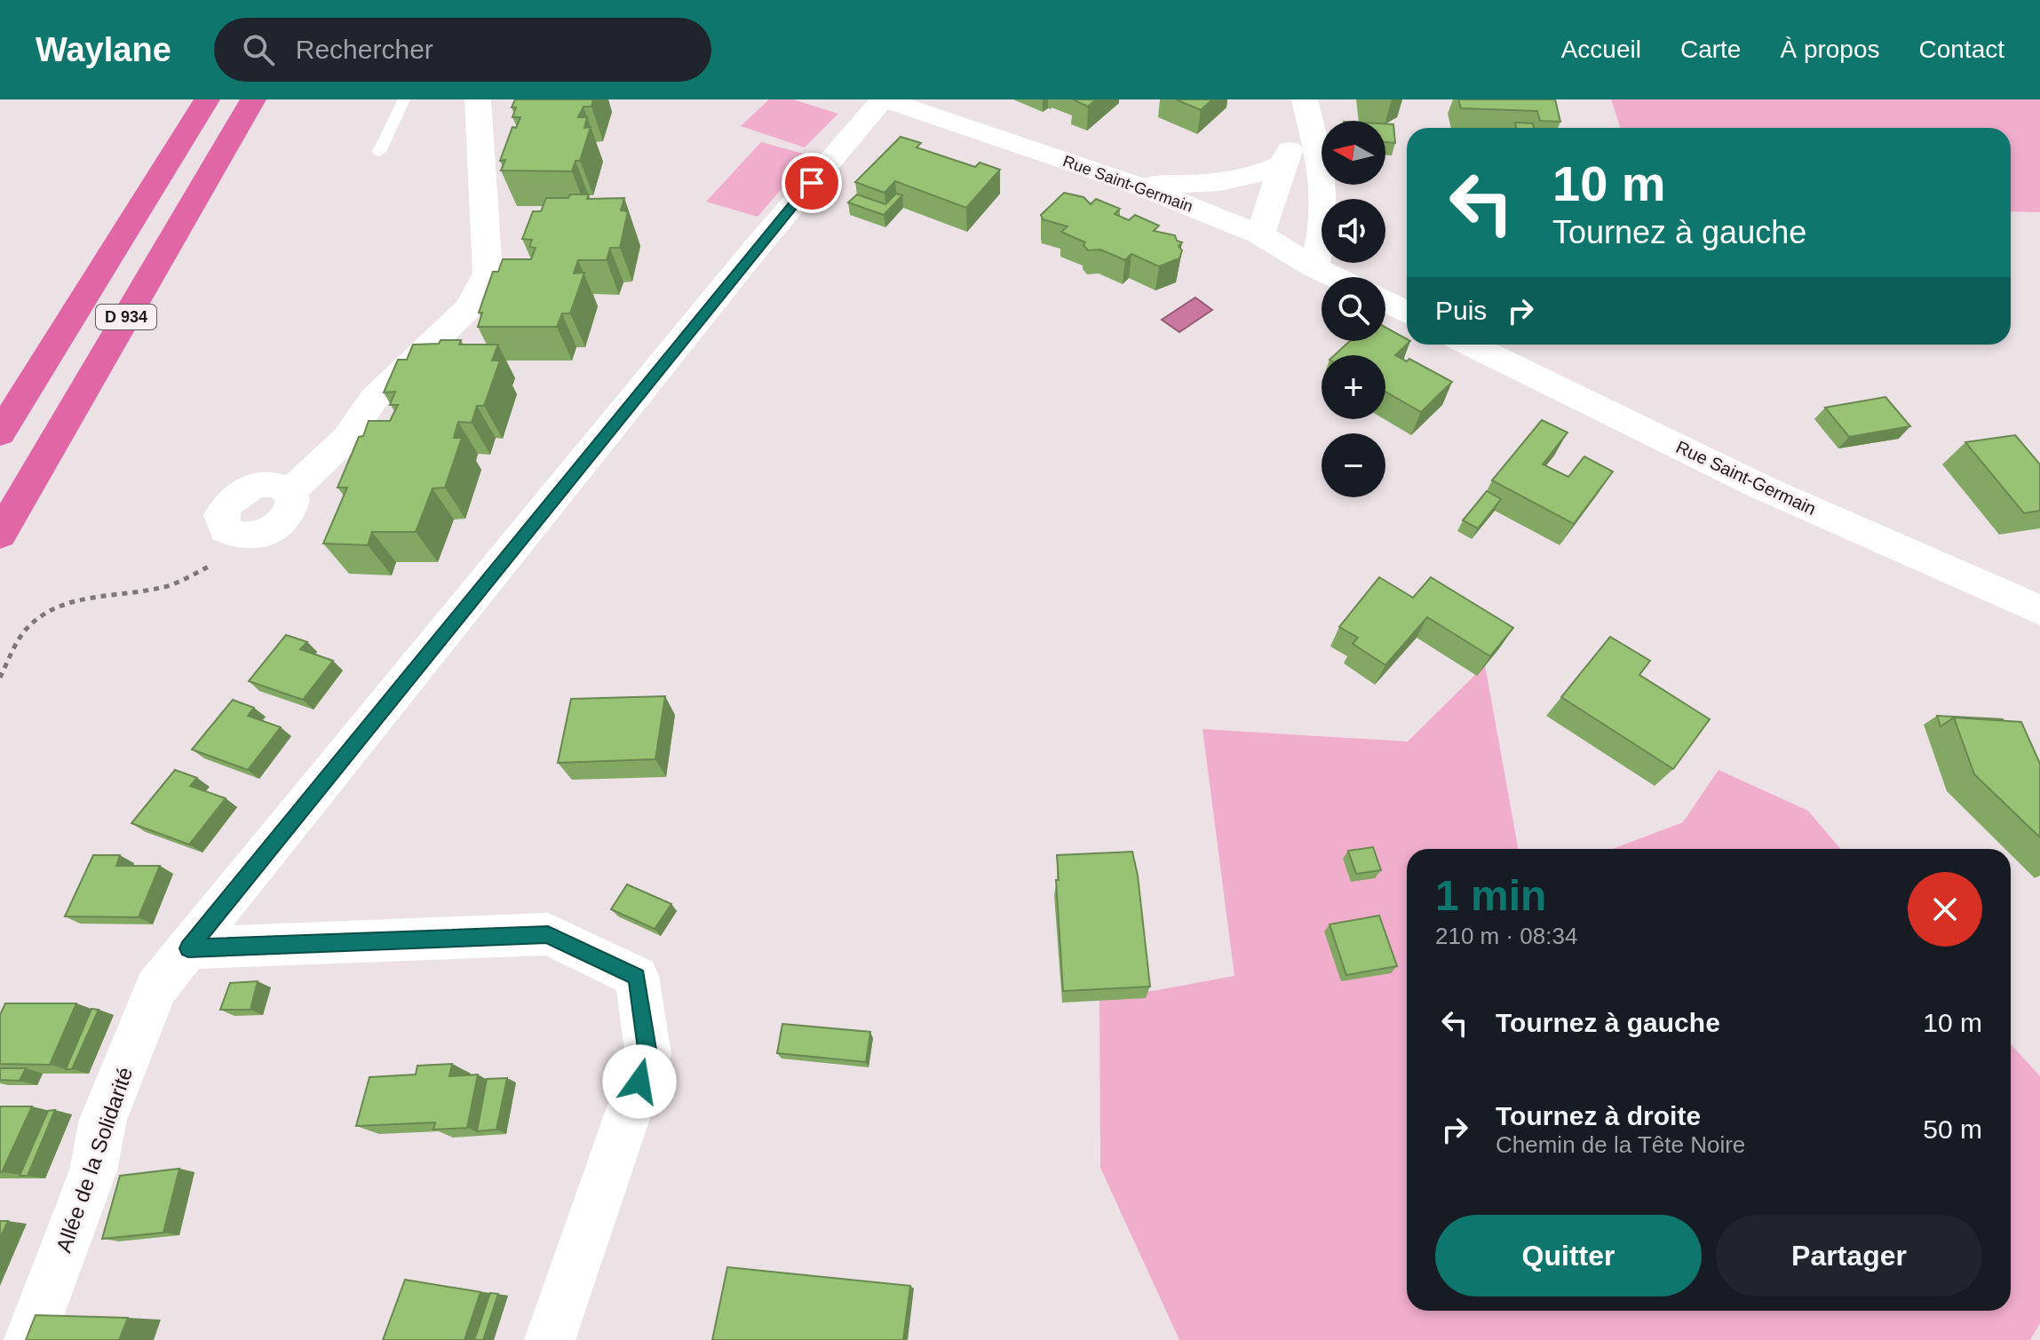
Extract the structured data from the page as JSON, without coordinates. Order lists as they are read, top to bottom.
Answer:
{
  "streets": {
    "highway": ["D 934"],
    "street": ["Rue Saint-Germain", "Allée de la Solidarité"]
  },
  "crossings": [
    ["Rue Saint-Germain", "Allée de la Solidarité"]
  ],
  "north": "left",
  "page": {
    "header": "Waylane",
    "search": "Rechercher",
    "nav": [
      "Accueil",
      "Carte",
      "À propos",
      "Contact"
    ],
    "map_buttons": ["+", "−"],
    "turn": ["10 m", "Tournez à gauche"],
    "then": "Puis",
    "heading": ["1 min", "210 m · 08:34"],
    "list": [
      {
        "name": "Tournez à gauche",
        "value": "10 m"
      },
      {
        "name": "Tournez à droite",
        "note": "Chemin de la Tête Noire",
        "value": "50 m"
      }
    ],
    "buttons": ["Quitter", "Partager"]
  }
}
